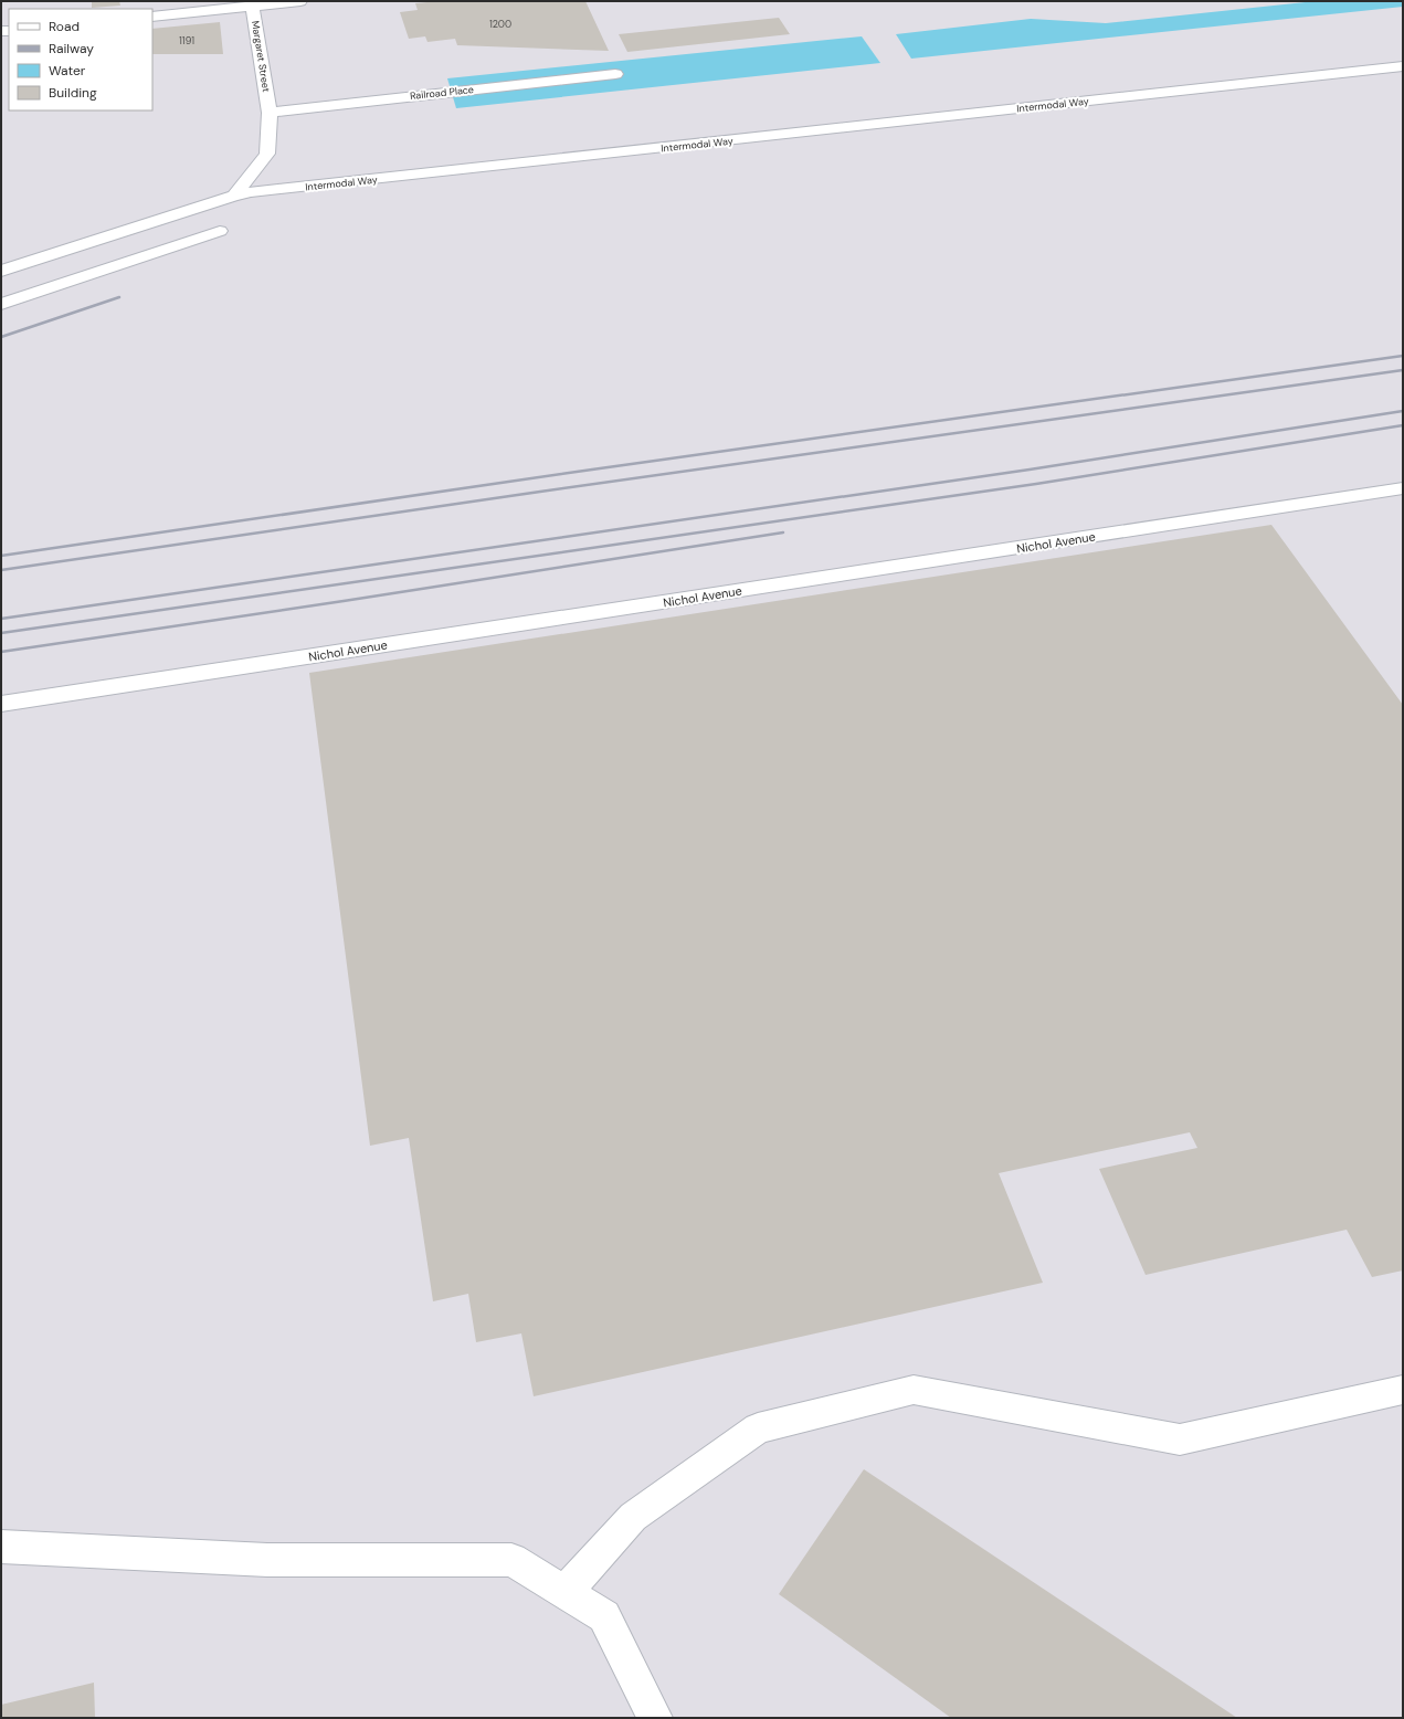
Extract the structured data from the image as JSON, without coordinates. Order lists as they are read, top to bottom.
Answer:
{
  "streets": {
    "street": [
      "Margaret Street",
      "Railroad Place",
      "Intermodal Way",
      "Nichol Avenue"
    ]
  },
  "crossings": [
    ["Margaret Street", "Railroad Place"],
    ["Margaret Street", "Intermodal Way"]
  ],
  "house_numbers": ["1200", "1191"],
  "legend": [
    "Road",
    "Railway",
    "Water",
    "Building"
  ]
}
